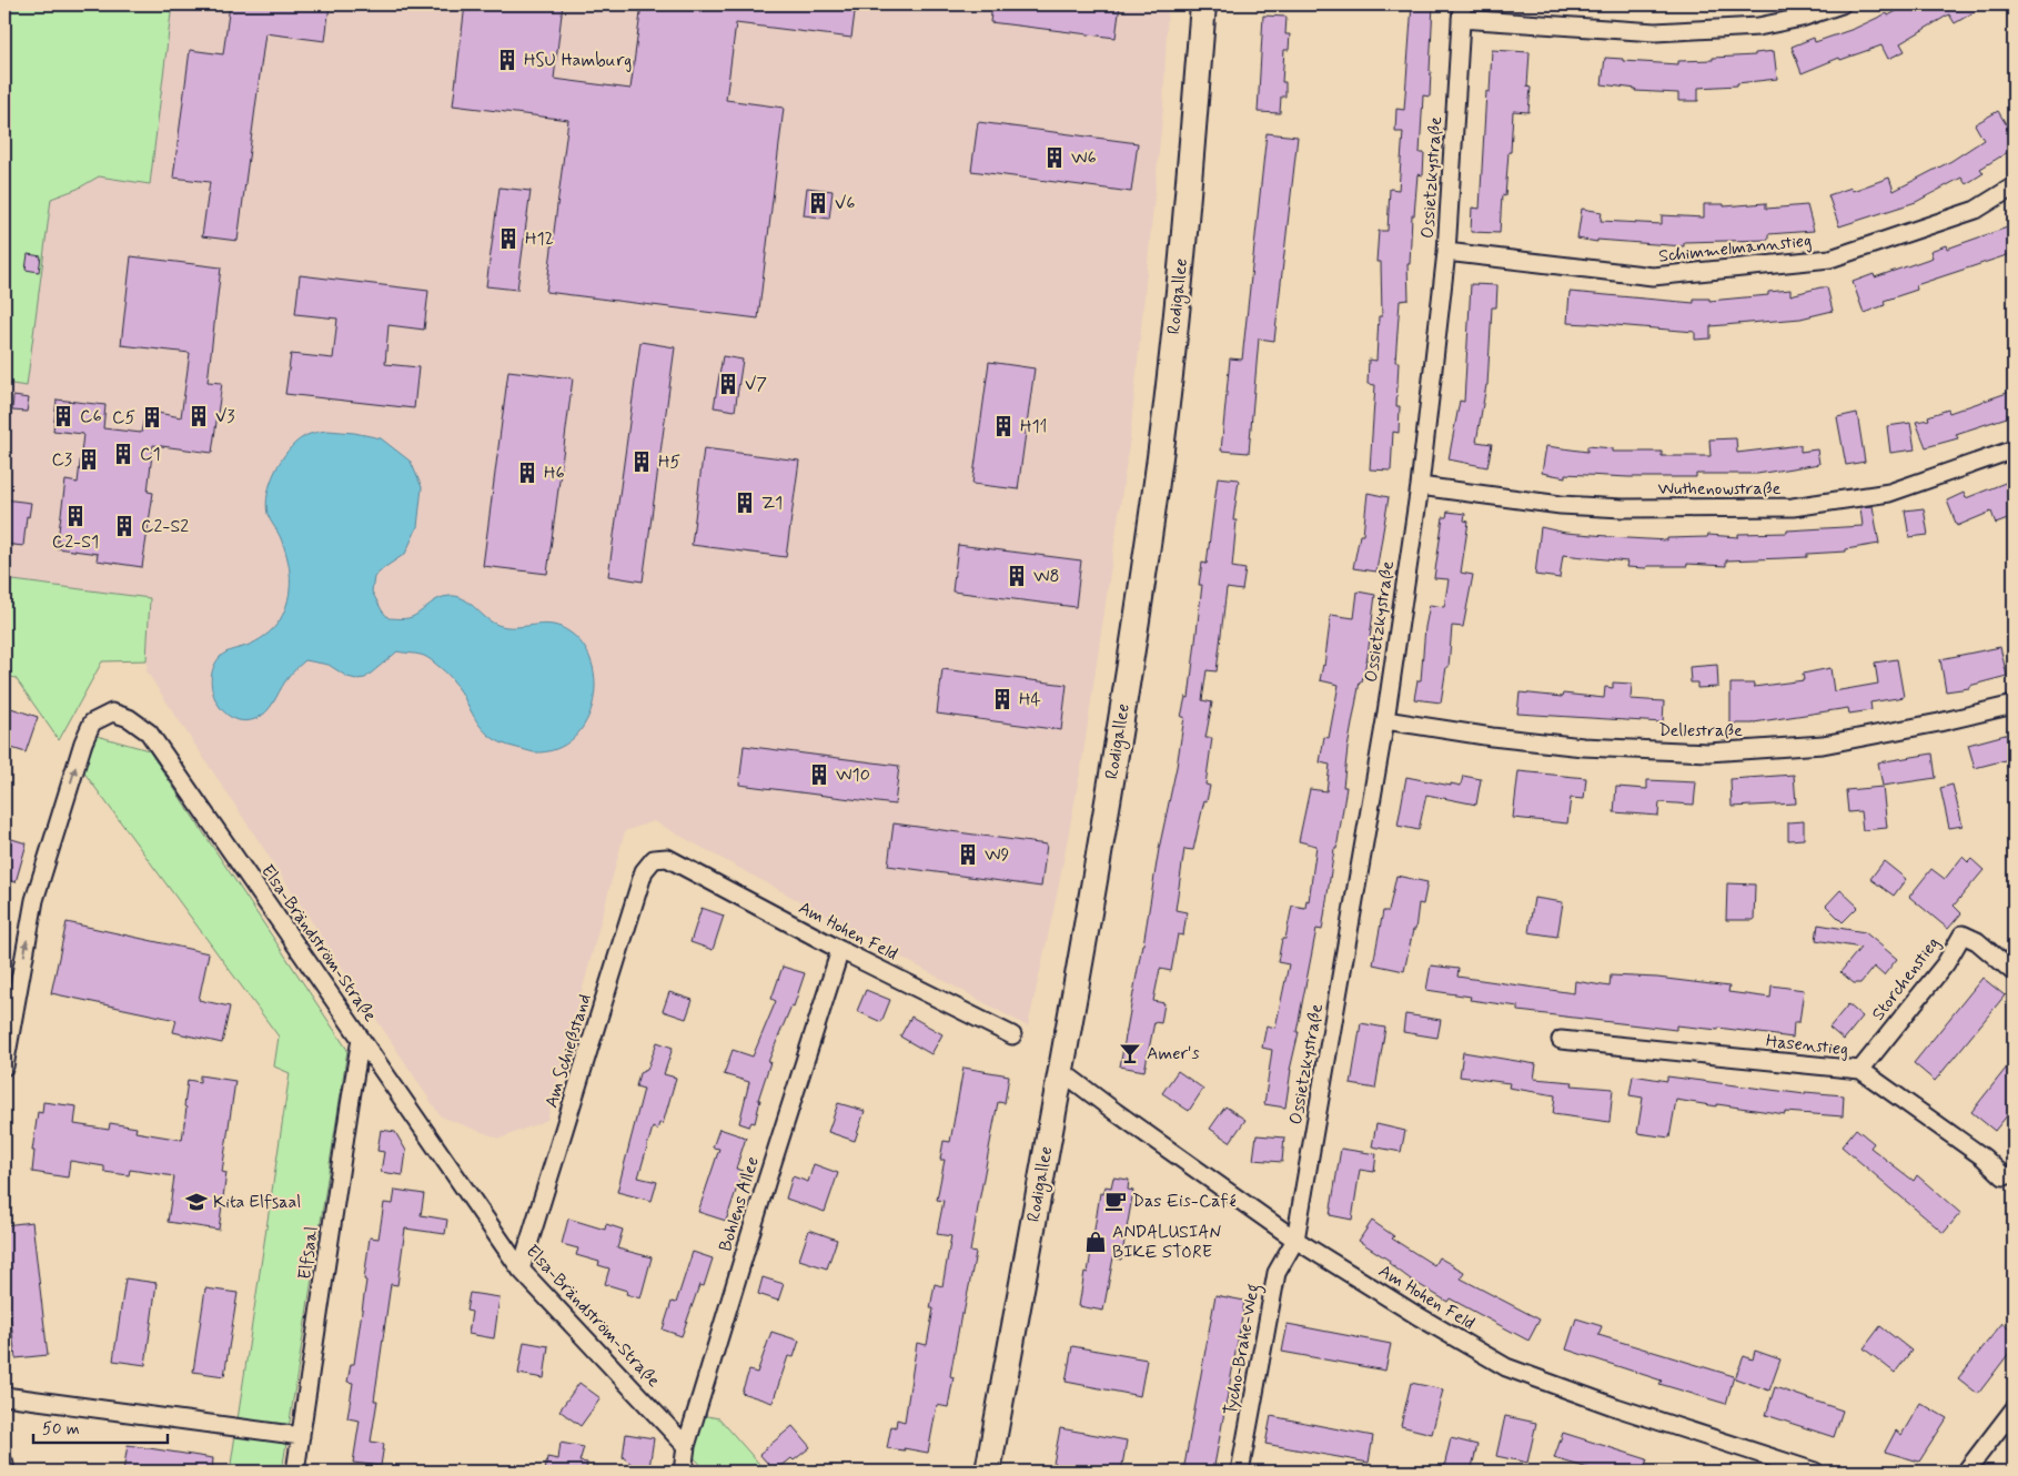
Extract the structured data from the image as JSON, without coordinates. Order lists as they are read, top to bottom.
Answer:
{
  "streets": {
    "main road": ["Rodigallee"],
    "street": [
      "Ossietzkystraße",
      "Schimmelmannstieg",
      "Wuthenowstraße",
      "Dellestraße",
      "Am Hohen Feld",
      "Elsa-Brändström-Straße",
      "Storchenstieg",
      "Hasenstieg",
      "Am Schießstand",
      "Bohlens Allee",
      "Elfsaal",
      "Tycho-Brahe-Weg"
    ]
  },
  "crossings": [
    ["Ossietzkystraße", "Schimmelmannstieg"],
    ["Ossietzkystraße", "Wuthenowstraße"],
    ["Ossietzkystraße", "Dellestraße"],
    ["Ossietzkystraße", "Am Hohen Feld"],
    ["Ossietzkystraße", "Tycho-Brahe-Weg"],
    ["Rodigallee", "Am Hohen Feld"],
    ["Am Hohen Feld", "Am Schießstand"],
    ["Am Hohen Feld", "Bohlens Allee"],
    ["Am Hohen Feld", "Tycho-Brahe-Weg"],
    ["Elsa-Brändström-Straße", "Am Schießstand"],
    ["Elsa-Brändström-Straße", "Bohlens Allee"],
    ["Elsa-Brändström-Straße", "Elfsaal"],
    ["Storchenstieg", "Hasenstieg"]
  ],
  "places": {
    "building": [
      "HSU Hamburg",
      "W6",
      "V6",
      "H12",
      "V7",
      "C6",
      "V3",
      "C5",
      "H11",
      "C1",
      "C3",
      "H5",
      "H6",
      "Z1",
      "C2-S1",
      "C2-S2",
      "W8",
      "H4",
      "W10",
      "W9"
    ],
    "bar": ["Amer's"],
    "cafe": ["Das Eis-Café"],
    "school or university": ["Kita Elfsaal"],
    "shop": ["ANDALUSIAN BIKE STORE"]
  },
  "scale_bar": "50 m"
}
